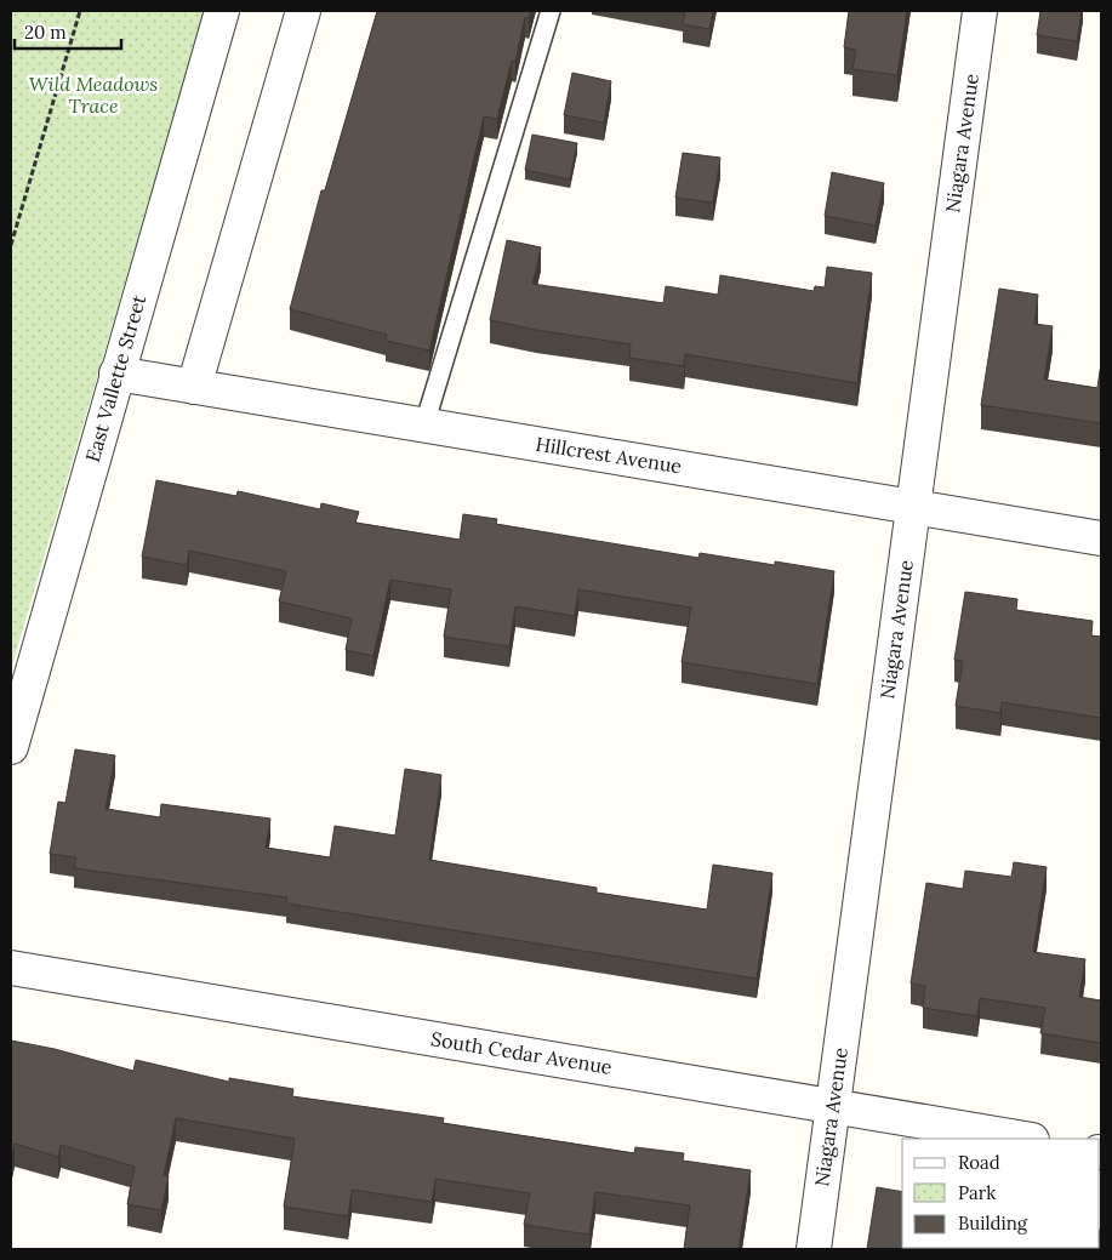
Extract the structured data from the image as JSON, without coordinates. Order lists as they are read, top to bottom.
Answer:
{
  "streets": {
    "street": [
      "Niagara Avenue",
      "East Vallette Street",
      "Hillcrest Avenue",
      "South Cedar Avenue"
    ]
  },
  "crossings": [
    ["Niagara Avenue", "Hillcrest Avenue"],
    ["Niagara Avenue", "South Cedar Avenue"],
    ["East Vallette Street", "Hillcrest Avenue"]
  ],
  "parks": ["Wild Meadows Trace"],
  "legend": ["Road", "Park", "Building"],
  "scale_bar": "20 m"
}
